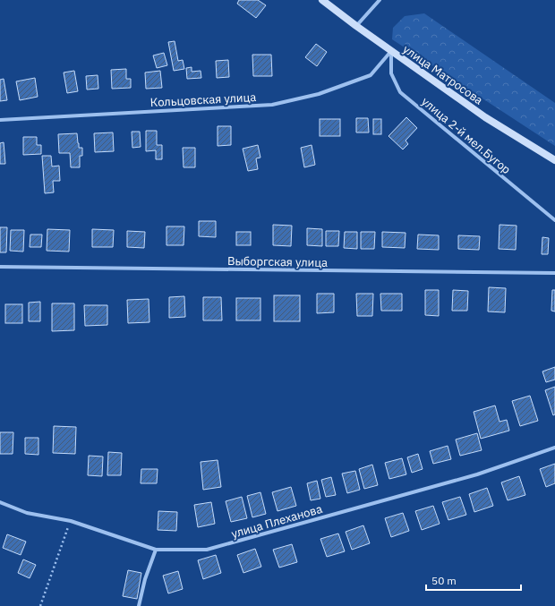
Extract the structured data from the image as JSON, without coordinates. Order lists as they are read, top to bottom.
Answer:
{
  "streets": {
    "main road": ["улица Матросова"],
    "street": [
      "Кольцовская улица",
      "улица 2-й мел.Бугор",
      "Выборгская улица",
      "улица Плеханова"
    ]
  },
  "crossings": [
    ["улица Матросова", "Кольцовская улица"],
    ["улица Матросова", "улица 2-й мел.Бугор"],
    ["Кольцовская улица", "улица 2-й мел.Бугор"]
  ],
  "scale_bar": "50 m"
}
